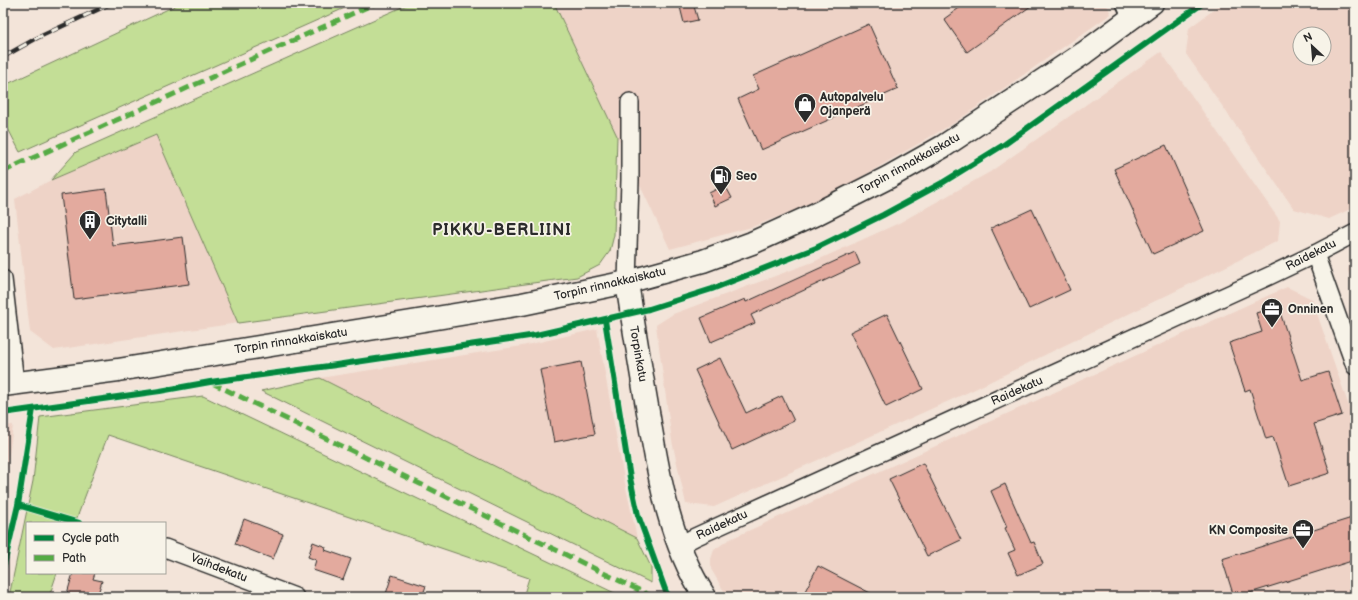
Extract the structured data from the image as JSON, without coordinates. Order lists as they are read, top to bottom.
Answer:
{
  "streets": {
    "main road": ["Torpin rinnakkaiskatu", "Torpinkatu"],
    "street": ["Raidekatu", "Vaihdekatu"]
  },
  "crossings": [
    ["Torpin rinnakkaiskatu", "Torpinkatu"],
    ["Raidekatu", "Torpinkatu"]
  ],
  "districts": ["PIKKU-BERLIINI"],
  "places": {
    "shop": ["Autopalvelu Ojanperä"],
    "fuel station": ["Seo"],
    "building": ["Citytalli"],
    "office": ["Onninen", "KN Composite"]
  },
  "legend": ["Cycle path", "Path"],
  "north": "top left"
}
